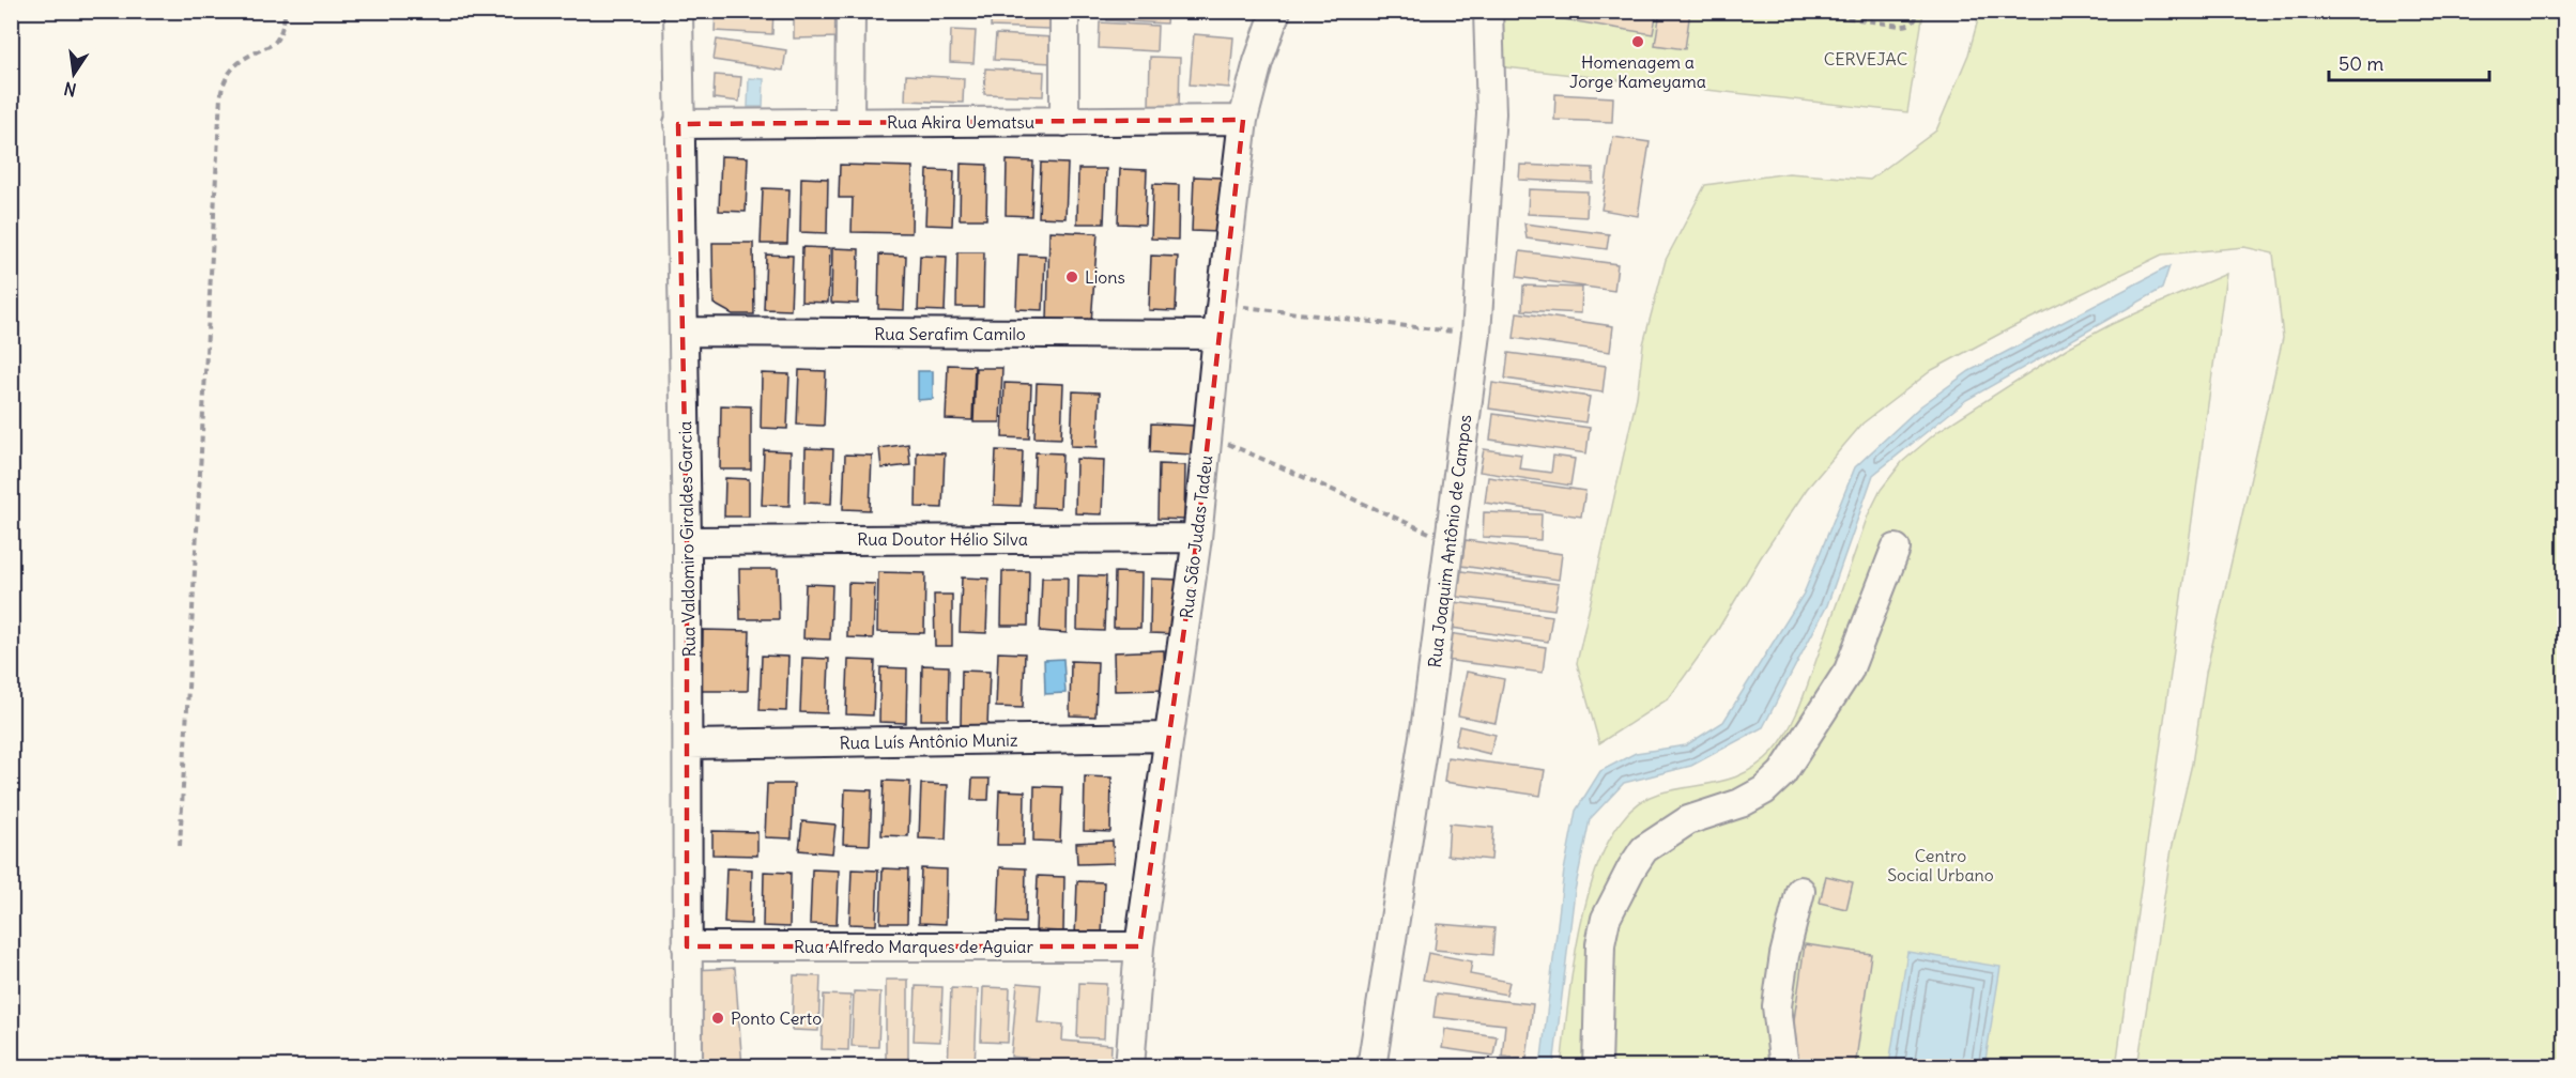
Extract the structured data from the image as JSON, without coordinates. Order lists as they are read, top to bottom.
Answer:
{
  "streets": {
    "street": [
      "Rua Akira Uematsu",
      "Rua Serafim Camilo",
      "Rua São Judas Tadeu",
      "Rua Valdomiro Giraldes Garcia",
      "Rua Doutor Hélio Silva",
      "Rua Joaquim Antônio de Campos",
      "Rua Luís Antônio Muniz",
      "Rua Alfredo Marques de Aguiar"
    ]
  },
  "crossings": [
    ["Rua Akira Uematsu", "Rua São Judas Tadeu"],
    ["Rua Akira Uematsu", "Rua Valdomiro Giraldes Garcia"],
    ["Rua Serafim Camilo", "Rua São Judas Tadeu"],
    ["Rua Serafim Camilo", "Rua Valdomiro Giraldes Garcia"],
    ["Rua São Judas Tadeu", "Rua Doutor Hélio Silva"],
    ["Rua São Judas Tadeu", "Rua Luís Antônio Muniz"],
    ["Rua São Judas Tadeu", "Rua Alfredo Marques de Aguiar"],
    ["Rua Valdomiro Giraldes Garcia", "Rua Doutor Hélio Silva"],
    ["Rua Valdomiro Giraldes Garcia", "Rua Luís Antônio Muniz"],
    ["Rua Valdomiro Giraldes Garcia", "Rua Alfredo Marques de Aguiar"]
  ],
  "parks": ["CERVEJAC", "Centro Social Urbano"],
  "places": ["Homenagem a Jorge Kameyama", "Lions", "Ponto Certo"],
  "scale_bar": "50 m",
  "north": "bottom"
}
